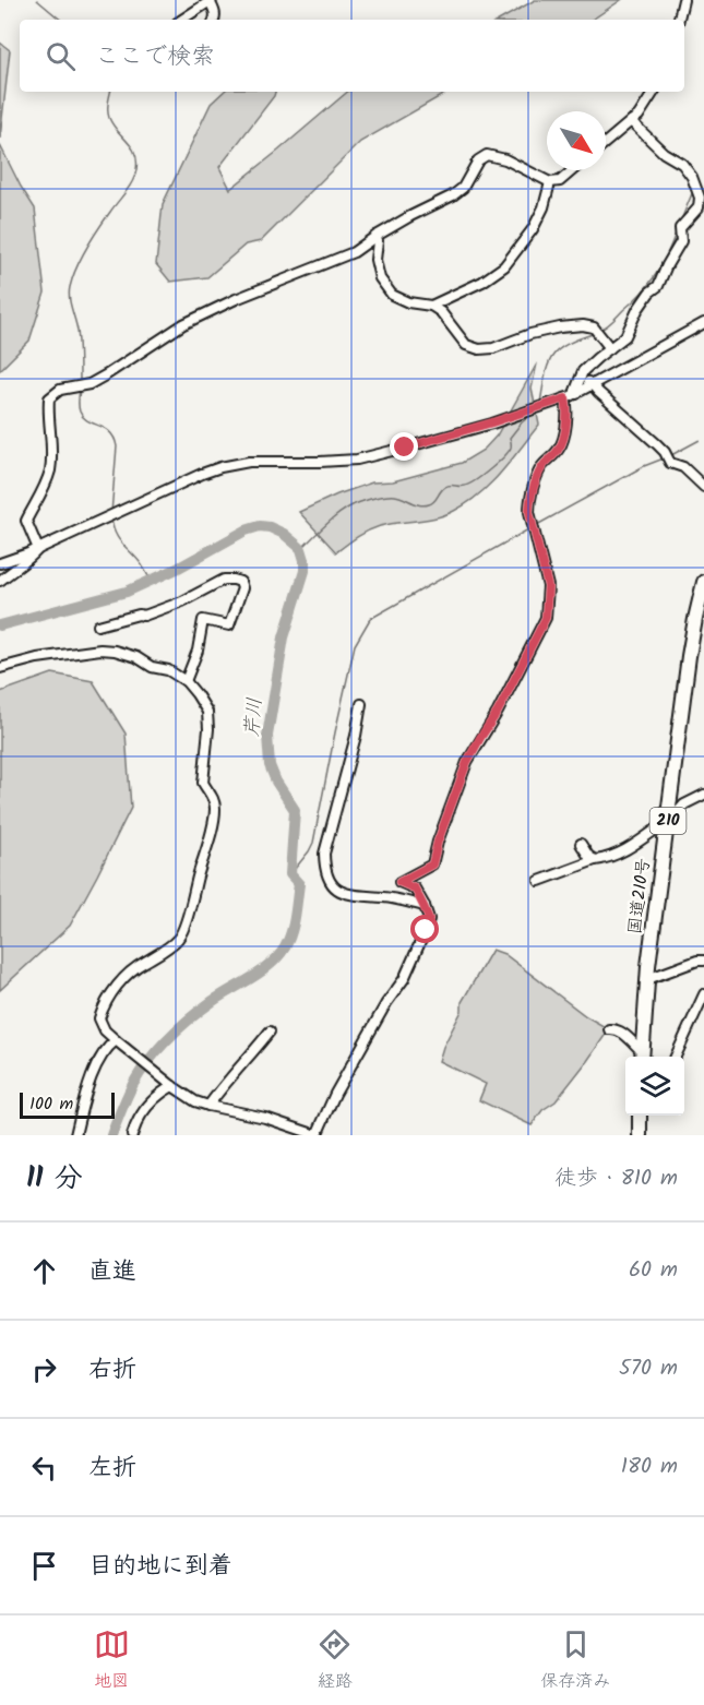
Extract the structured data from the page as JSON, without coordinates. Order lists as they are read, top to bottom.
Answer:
{
  "streets": {
    "highway": ["210", "国道210号"]
  },
  "water": ["芹川"],
  "scale_bar": "100 m",
  "north": "bottom right",
  "page": {
    "search": "ここで検索",
    "scale": "100 m",
    "heading": ["11 分", "徒歩 · 810 m"],
    "list": [
      ["直進", "60 m"],
      ["右折", "570 m"],
      ["左折", "180 m"],
      "目的地に到着"
    ],
    "nav": ["地図", "経路", "保存済み"]
  }
}
